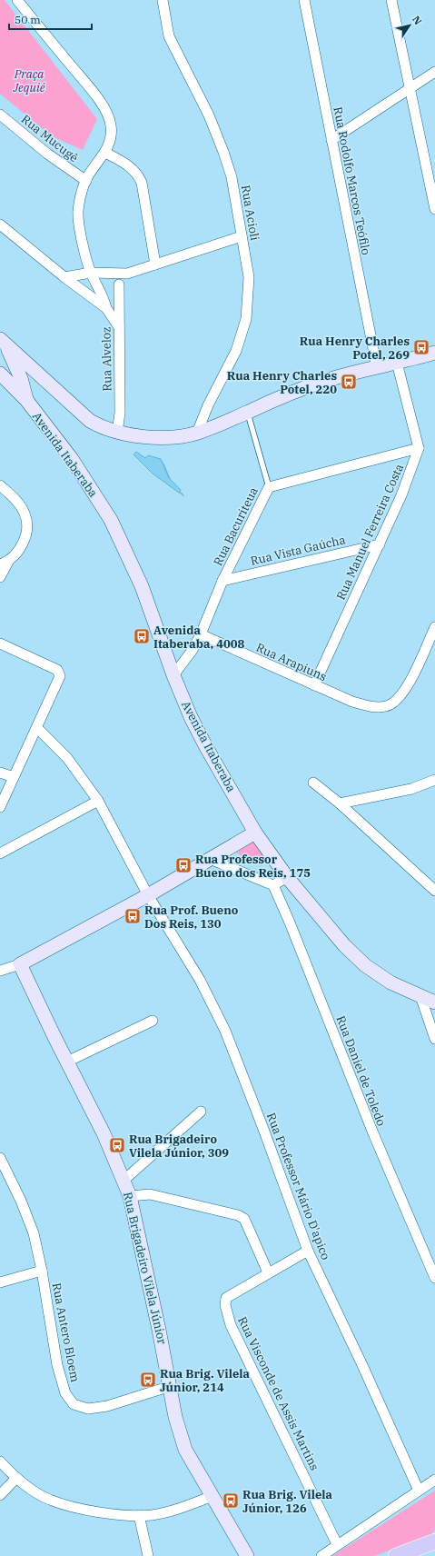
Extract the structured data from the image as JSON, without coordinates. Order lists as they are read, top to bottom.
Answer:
{
  "streets": {
    "street": [
      "Rua Mucugê",
      "Rua Rodolfo Marcos Teófilo",
      "Rua Acioli",
      "Rua Alveloz",
      "Avenida Itaberaba",
      "Rua Bacuriteua",
      "Rua Manuel Ferreira Costa",
      "Rua Vista Gaúcha",
      "Rua Arapiuns",
      "Rua Daniel de Toledo",
      "Rua Professor Mário D'apico",
      "Rua Brigadeiro Vilela Júnior",
      "Rua Antero Bloem",
      "Rua Visconde de Assis Martins"
    ]
  },
  "crossings": [
    ["Avenida Itaberaba", "Rua Bacuriteua"],
    ["Rua Bacuriteua", "Rua Manuel Ferreira Costa"],
    ["Rua Bacuriteua", "Rua Vista Gaúcha"],
    ["Rua Bacuriteua", "Rua Arapiuns"],
    ["Rua Manuel Ferreira Costa", "Rua Vista Gaúcha"],
    ["Rua Manuel Ferreira Costa", "Rua Arapiuns"],
    ["Rua Professor Mário D'apico", "Rua Visconde de Assis Martins"],
    ["Rua Brigadeiro Vilela Júnior", "Rua Antero Bloem"]
  ],
  "parks": ["Praça Jequié"],
  "places": {
    "bus stop": [
      "Rua Henry Charles Potel, 269",
      "Rua Henry Charles Potel, 220",
      "Avenida Itaberaba, 4008",
      "Rua Professor Bueno dos Reis, 175",
      "Rua Prof. Bueno Dos Reis, 130",
      "Rua Brigadeiro Vilela Júnior, 309",
      "Rua Brig. Vilela Júnior, 214",
      "Rua Brig. Vilela Júnior, 126"
    ]
  },
  "scale_bar": "50 m",
  "north": "top right"
}
